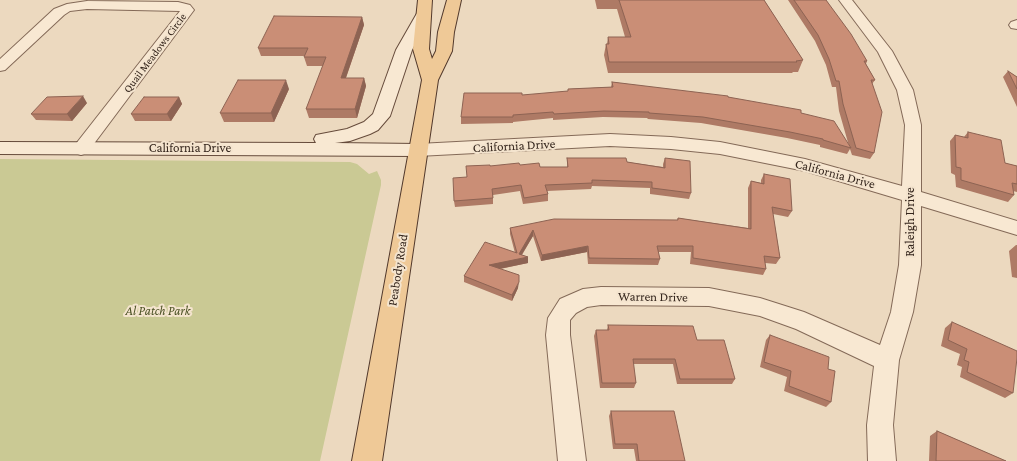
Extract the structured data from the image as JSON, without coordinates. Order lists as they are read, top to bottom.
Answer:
{
  "streets": {
    "main road": ["Peabody Road"],
    "street": [
      "Quail Meadows Circle",
      "California Drive",
      "Raleigh Drive",
      "Warren Drive"
    ]
  },
  "crossings": [
    ["Quail Meadows Circle", "California Drive"],
    ["California Drive", "Raleigh Drive"],
    ["California Drive", "Peabody Road"],
    ["Raleigh Drive", "Warren Drive"]
  ],
  "parks": ["Al Patch Park"]
}
